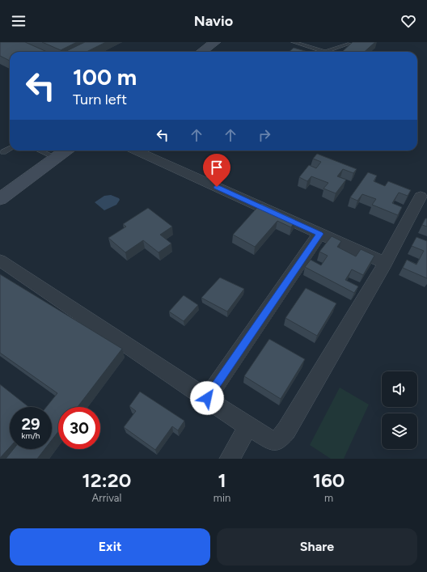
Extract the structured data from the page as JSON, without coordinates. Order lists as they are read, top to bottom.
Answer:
{
  "page": {
    "header": "Navio",
    "turn": ["100 m", "Turn left"],
    "speed": "29 km/h",
    "limit": "30",
    "eta": [
      "12:20",
      "Arrival",
      "1",
      "min",
      "160",
      "m"
    ],
    "buttons": ["Exit", "Share"]
  }
}
